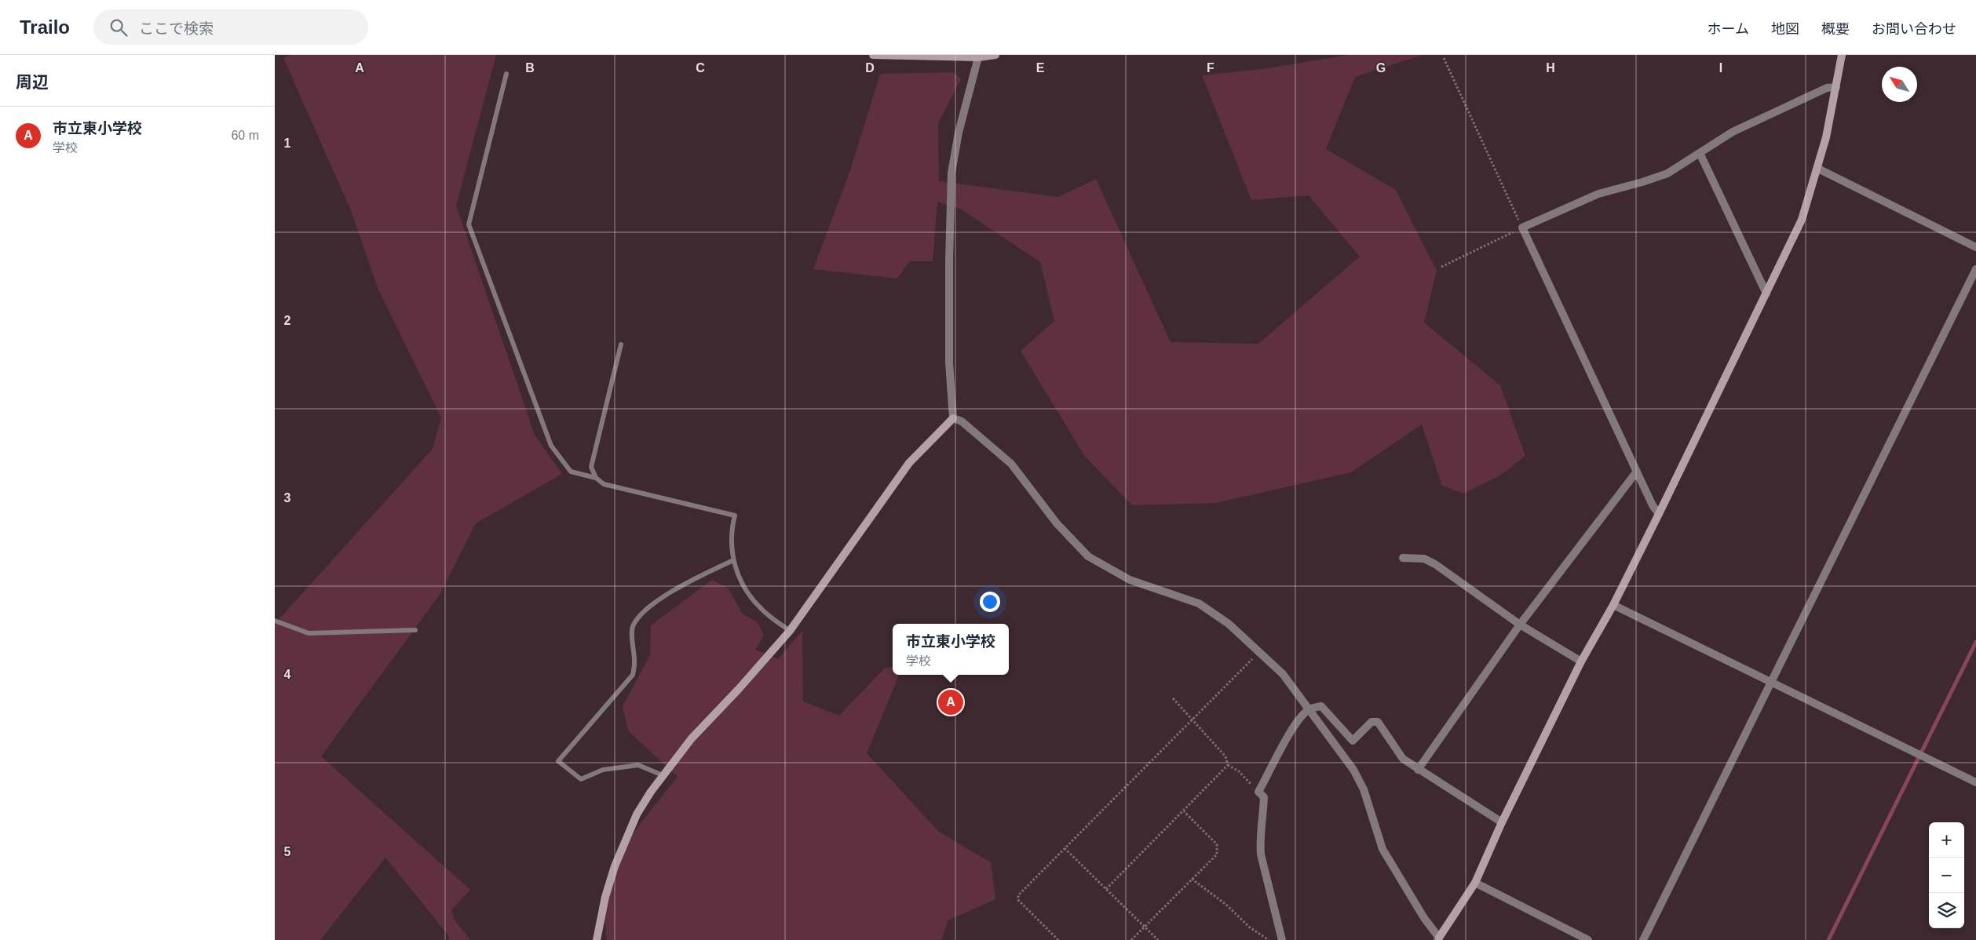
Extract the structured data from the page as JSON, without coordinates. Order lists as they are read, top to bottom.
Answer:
{
  "north": "top left",
  "page": {
    "header": "Trailo",
    "search": "ここで検索",
    "nav": [
      "ホーム",
      "地図",
      "概要",
      "お問い合わせ"
    ],
    "heading": "周辺",
    "list": [
      {
        "mark": "A",
        "name": "市立東小学校",
        "note": "学校",
        "value": "60 m"
      }
    ],
    "popup": ["市立東小学校", "学校"],
    "pins": "A",
    "map_buttons": ["+", "−"]
  },
  "grid": {
    "columns": [
      "A",
      "B",
      "C",
      "D",
      "E",
      "F",
      "G",
      "H",
      "I"
    ],
    "rows": [
      "1",
      "2",
      "3",
      "4",
      "5"
    ]
  }
}
